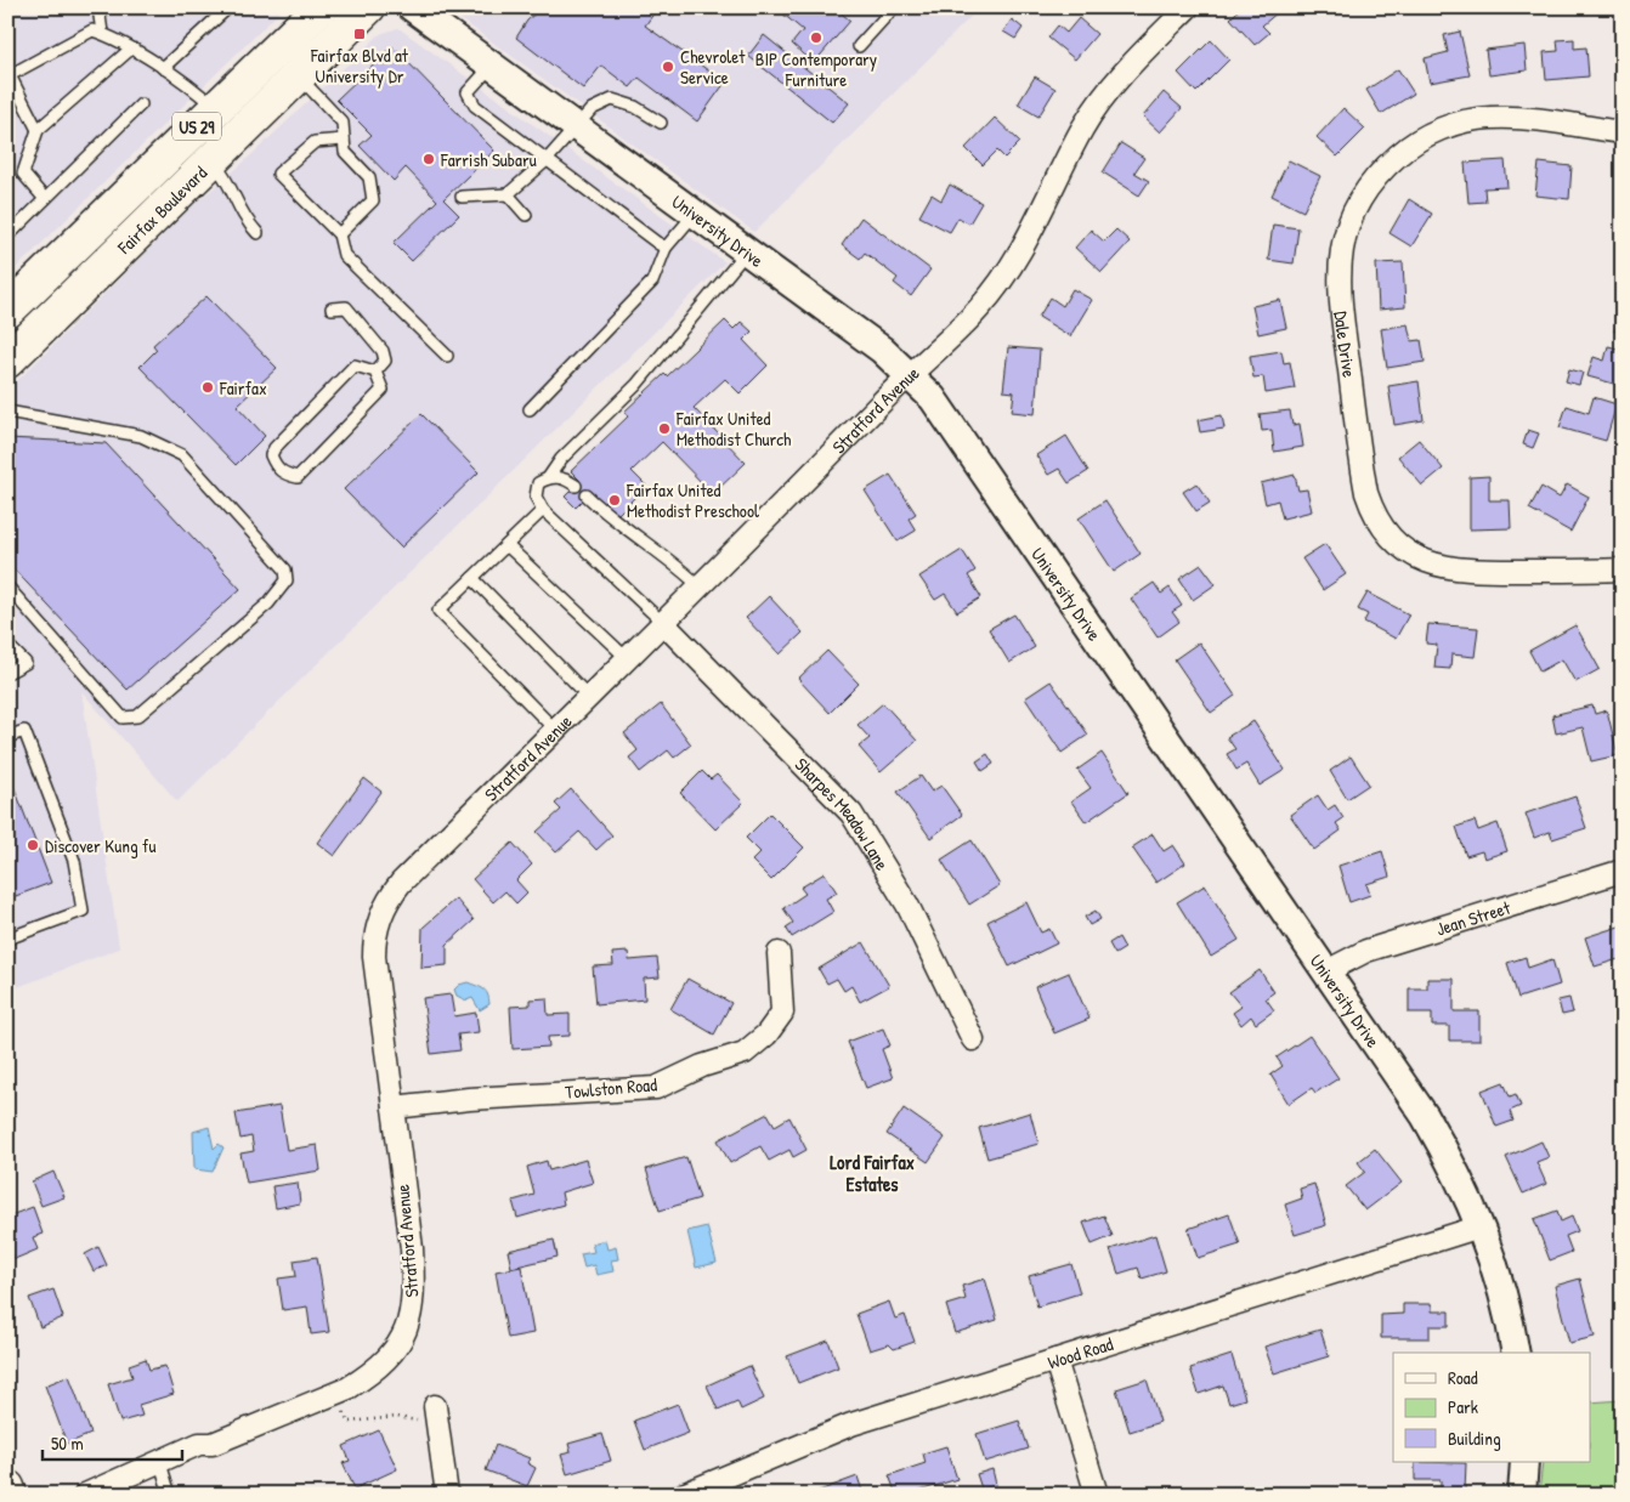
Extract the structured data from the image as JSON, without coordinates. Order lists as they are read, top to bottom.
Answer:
{
  "streets": {
    "main road": ["US 29", "Fairfax Boulevard"],
    "street": [
      "University Drive",
      "Dale Drive",
      "Stratford Avenue",
      "Sharpes Meadow Lane",
      "Jean Street",
      "Towlston Road",
      "Wood Road"
    ]
  },
  "crossings": [
    ["University Drive", "Stratford Avenue"],
    ["University Drive", "Jean Street"],
    ["University Drive", "Wood Road"],
    ["Stratford Avenue", "Sharpes Meadow Lane"],
    ["Stratford Avenue", "Towlston Road"]
  ],
  "districts": ["Lord Fairfax Estates"],
  "places": {
    "transit": ["Fairfax Blvd at University Dr"],
    "other": [
      "BIP Contemporary Furniture",
      "Chevrolet Service",
      "Farrish Subaru",
      "Fairfax",
      "Fairfax United Methodist Church",
      "Fairfax United Methodist Preschool",
      "Discover Kung fu"
    ]
  },
  "legend": ["Road", "Park", "Building"],
  "scale_bar": "50 m"
}
